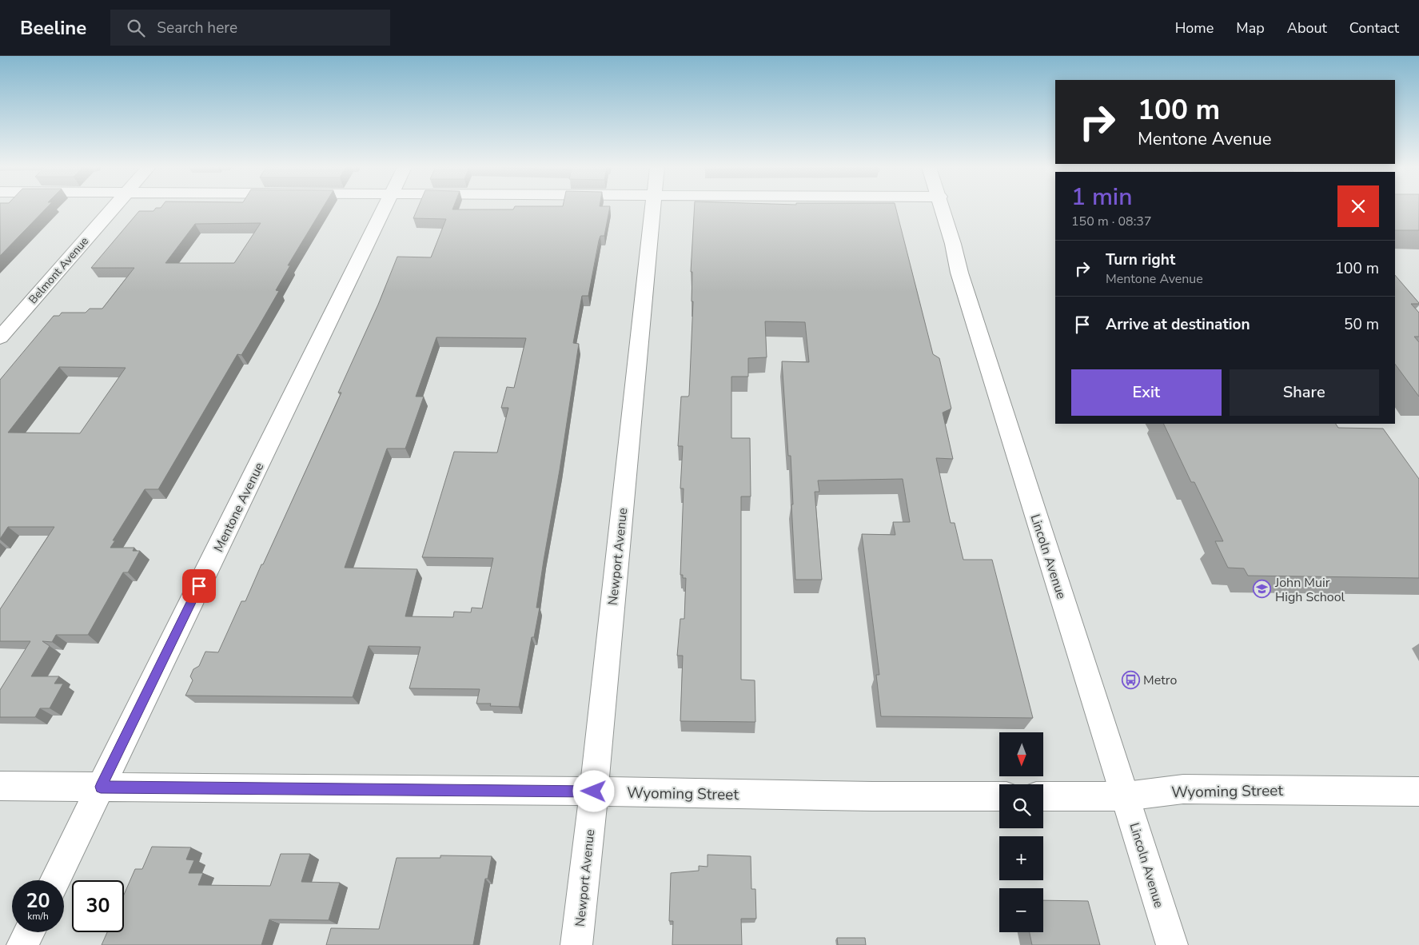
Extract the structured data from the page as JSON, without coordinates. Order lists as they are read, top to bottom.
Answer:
{
  "streets": {
    "street": [
      "Belmont Avenue",
      "Mentone Avenue",
      "Newport Avenue",
      "Lincoln Avenue",
      "Wyoming Street"
    ]
  },
  "crossings": [
    ["Mentone Avenue", "Wyoming Street"],
    ["Newport Avenue", "Wyoming Street"],
    ["Lincoln Avenue", "Wyoming Street"]
  ],
  "places": {
    "school or university": ["John Muir High School"],
    "bus stop": ["Metro"]
  },
  "north": "bottom",
  "page": {
    "header": "Beeline",
    "search": "Search here",
    "nav": [
      "Home",
      "Map",
      "About",
      "Contact"
    ],
    "turn": ["100 m", "Mentone Avenue"],
    "heading": ["1 min", "150 m · 08:37"],
    "list": [
      {
        "name": "Turn right",
        "note": "Mentone Avenue",
        "value": "100 m"
      },
      {
        "name": "Arrive at destination",
        "value": "50 m"
      }
    ],
    "buttons": ["Exit", "Share"],
    "map_buttons": ["+", "−"],
    "speed": "20 km/h",
    "limit": "30"
  }
}
